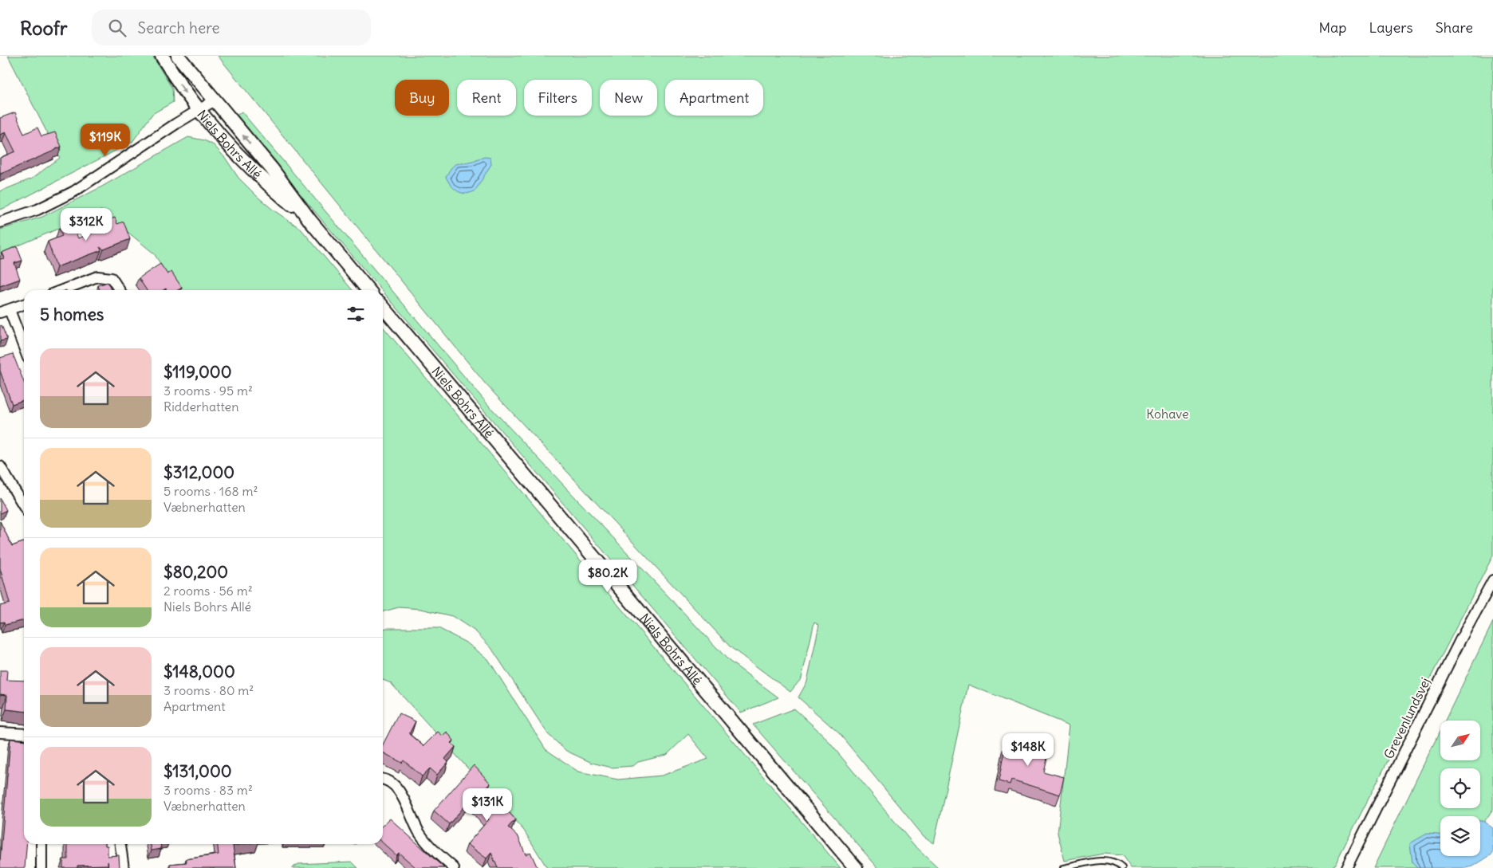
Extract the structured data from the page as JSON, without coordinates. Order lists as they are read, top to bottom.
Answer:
{
  "streets": {
    "street": ["Niels Bohrs Allé", "Grevenlundsvej"]
  },
  "parks": ["Kohave"],
  "north": "top right",
  "page": {
    "header": "Roofr",
    "search": "Search here",
    "nav": ["Map", "Layers", "Share"],
    "chip": [
      "Buy",
      "Rent",
      "Filters",
      "New",
      "Apartment"
    ],
    "price": [
      "$119K",
      "$312K",
      "$80.2K",
      "$148K",
      "$131K"
    ],
    "heading": "5 homes",
    "list": [
      {
        "name": "$119,000",
        "note": "3 rooms · 95 m² · Ridderhatten"
      },
      {
        "name": "$312,000",
        "note": "5 rooms · 168 m² · Væbnerhatten"
      },
      {
        "name": "$80,200",
        "note": "2 rooms · 56 m² · Niels Bohrs Allé"
      },
      {
        "name": "$148,000",
        "note": "3 rooms · 80 m² · Apartment"
      },
      {
        "name": "$131,000",
        "note": "3 rooms · 83 m² · Væbnerhatten"
      }
    ]
  }
}
